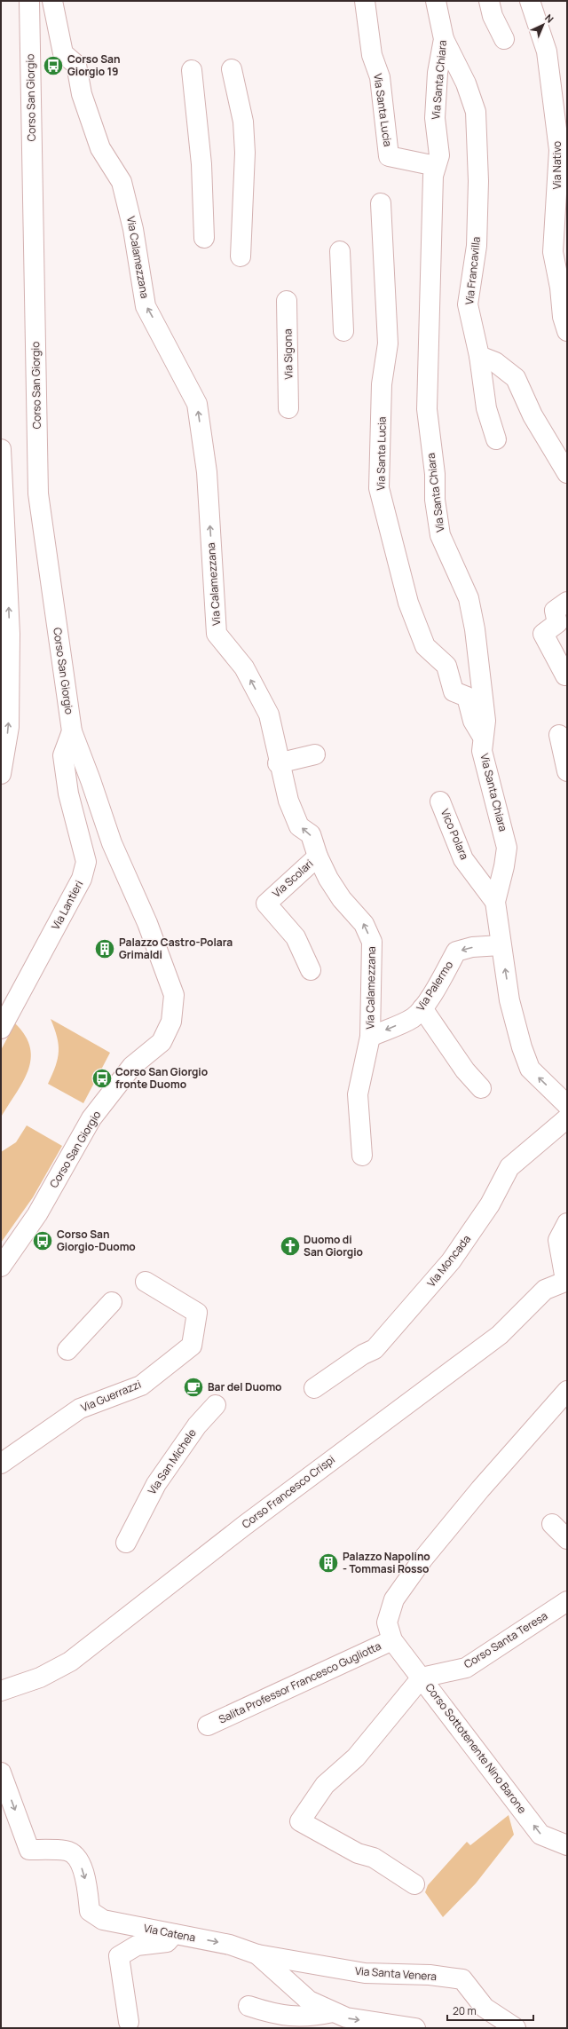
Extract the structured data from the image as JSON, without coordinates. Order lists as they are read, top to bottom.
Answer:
{
  "streets": {
    "street": [
      "Via Santa Chiara",
      "Corso San Giorgio",
      "Via Santa Lucia",
      "Via Nativo",
      "Via Calamezzana",
      "Via Francavilla",
      "Via Sigona",
      "Vico Polara",
      "Via Scolari",
      "Via Lantieri",
      "Via Palermo",
      "Via Moncada",
      "Via Guerrazzi",
      "Via San Michele",
      "Corso Francesco Crispi",
      "Corso Santa Teresa",
      "Salita Professor Francesco Gugliotta",
      "Corso Sottotenente Nino Barone",
      "Via Catena",
      "Via Santa Venera"
    ]
  },
  "crossings": [
    ["Via Santa Chiara", "Via Santa Lucia"],
    ["Via Santa Chiara", "Via Francavilla"],
    ["Via Santa Chiara", "Vico Polara"],
    ["Via Santa Chiara", "Via Palermo"],
    ["Corso San Giorgio", "Via Lantieri"],
    ["Via Calamezzana", "Via Scolari"],
    ["Via Calamezzana", "Via Palermo"],
    ["Corso Santa Teresa", "Corso Sottotenente Nino Barone"],
    ["Salita Professor Francesco Gugliotta", "Corso Sottotenente Nino Barone"],
    ["Via Catena", "Via Santa Venera"]
  ],
  "one_way": ["Via Palermo", "Corso Sottotenente Nino Barone", "Via Catena"],
  "places": {
    "bus stop": ["Corso San Giorgio 19", "Corso San Giorgio fronte Duomo", "Corso San Giorgio-Duomo"],
    "building": ["Palazzo Castro-Polara Grimaldi", "Palazzo Napolino - Tommasi Rosso"],
    "church": ["Duomo di San Giorgio"],
    "cafe": ["Bar del Duomo"]
  },
  "scale_bar": "20 m",
  "north": "top right"
}
